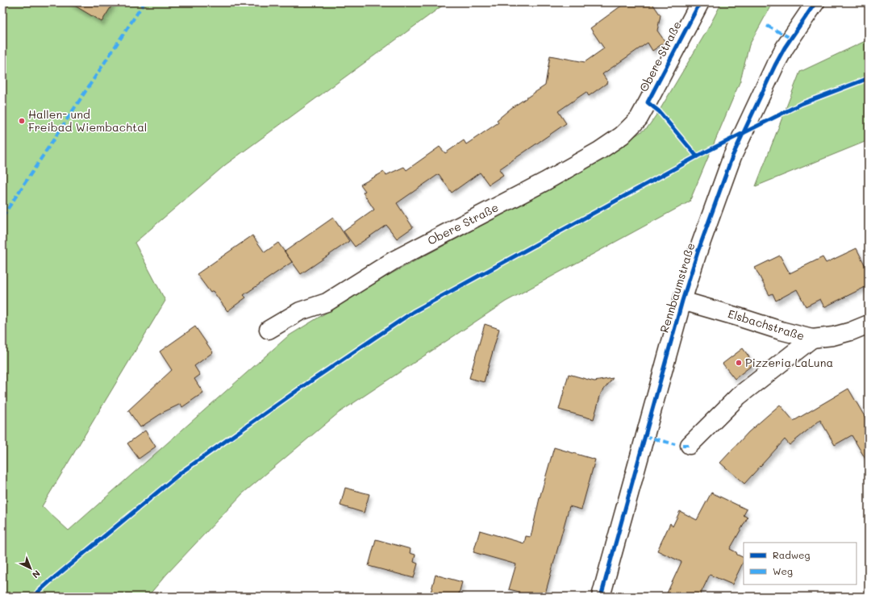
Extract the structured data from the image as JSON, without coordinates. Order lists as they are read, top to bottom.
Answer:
{
  "streets": {
    "street": ["Obere Straße", "Rennbaumstraße", "Elsbachstraße"]
  },
  "crossings": [
    ["Rennbaumstraße", "Elsbachstraße"]
  ],
  "places": ["Hallen- und Freibad Wiembachtal", "Pizzeria LaLuna"],
  "legend": ["Radweg", "Weg"],
  "north": "bottom right"
}
